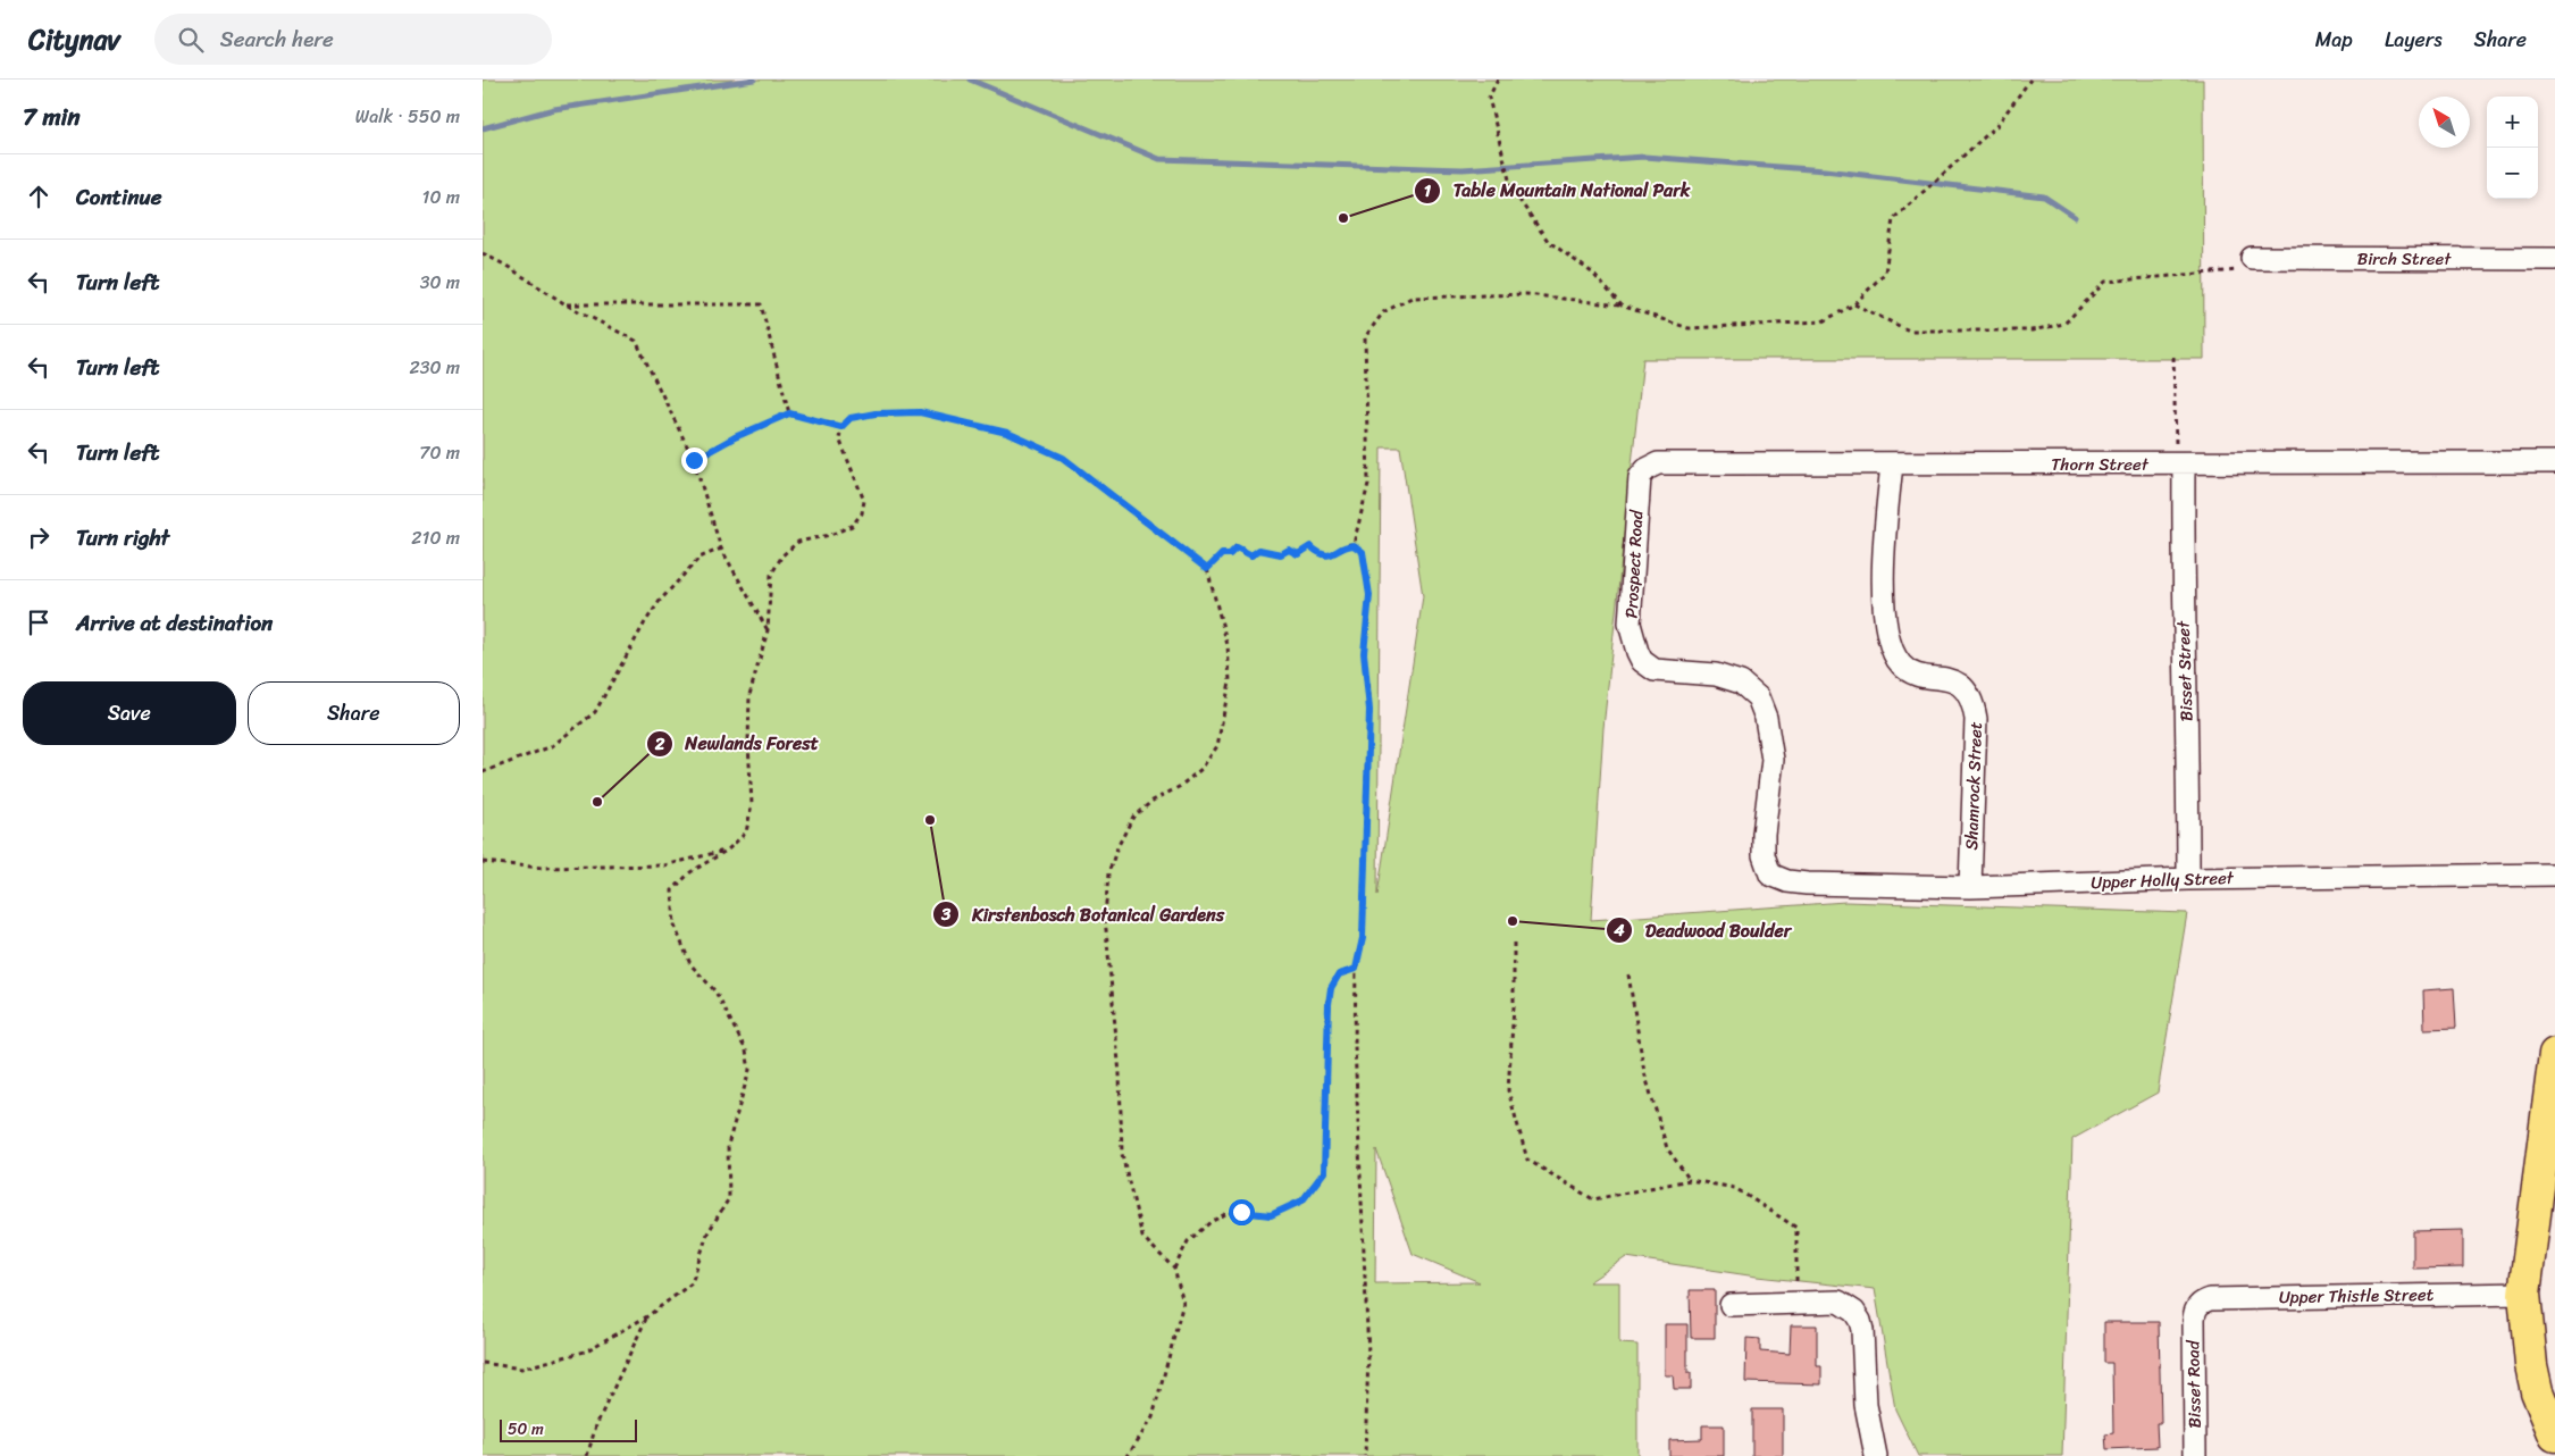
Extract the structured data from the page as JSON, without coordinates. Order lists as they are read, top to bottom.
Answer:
{
  "streets": {
    "street": [
      "Birch Street",
      "Thorn Street",
      "Prospect Road",
      "Bisset Street",
      "Shamrock Street",
      "Upper Holly Street",
      "Upper Thistle Street",
      "Bisset Road"
    ]
  },
  "crossings": [
    ["Thorn Street", "Prospect Road"],
    ["Thorn Street", "Bisset Street"],
    ["Thorn Street", "Shamrock Street"],
    ["Prospect Road", "Upper Holly Street"],
    ["Bisset Street", "Upper Holly Street"],
    ["Shamrock Street", "Upper Holly Street"],
    ["Upper Thistle Street", "Bisset Road"]
  ],
  "places": [
    "Table Mountain National Park",
    "Newlands Forest",
    "Kirstenbosch Botanical Gardens",
    "Deadwood Boulder"
  ],
  "scale_bar": "50 m",
  "north": "top left",
  "page": {
    "header": "Citynav",
    "search": "Search here",
    "nav": ["Map", "Layers", "Share"],
    "heading": ["7 min", "Walk · 550 m"],
    "map_buttons": ["+", "−"],
    "list": [
      ["Continue", "10 m"],
      ["Turn left", "30 m"],
      ["Turn left", "230 m"],
      ["Turn left", "70 m"],
      ["Turn right", "210 m"],
      "Arrive at destination"
    ],
    "buttons": ["Save", "Share"],
    "scale": "50 m"
  }
}
